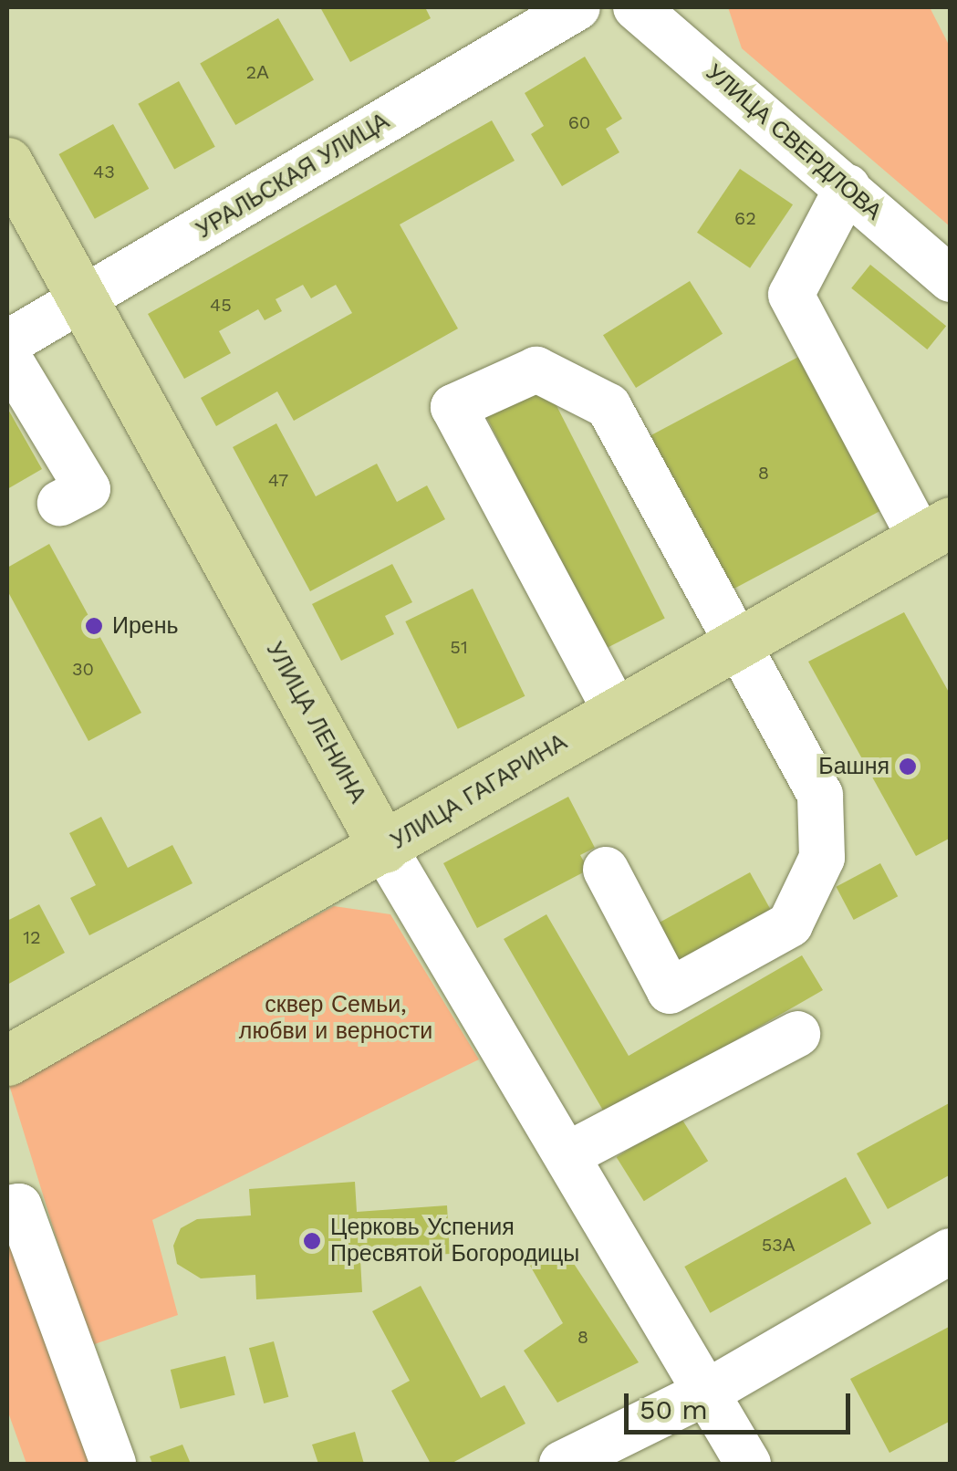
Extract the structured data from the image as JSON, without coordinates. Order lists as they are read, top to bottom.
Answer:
{
  "streets": {
    "main road": ["УЛИЦА ЛЕНИНА", "УЛИЦА ГАГАРИНА"],
    "street": ["УЛИЦА СВЕРДЛОВА", "УРАЛЬСКАЯ УЛИЦА"]
  },
  "crossings": [
    ["УРАЛЬСКАЯ УЛИЦА", "УЛИЦА ЛЕНИНА"],
    ["УЛИЦА ЛЕНИНА", "УЛИЦА ГАГАРИНА"]
  ],
  "parks": ["сквер Семьи, любви и верности"],
  "places": ["Ирень", "Башня", "Церковь Успения Пресвятой Богородицы"],
  "house_numbers": [
    "2А",
    "60",
    "43",
    "62",
    "45",
    "8",
    "47",
    "51",
    "30",
    "12",
    "53А",
    "8"
  ],
  "scale_bar": "50 m"
}
